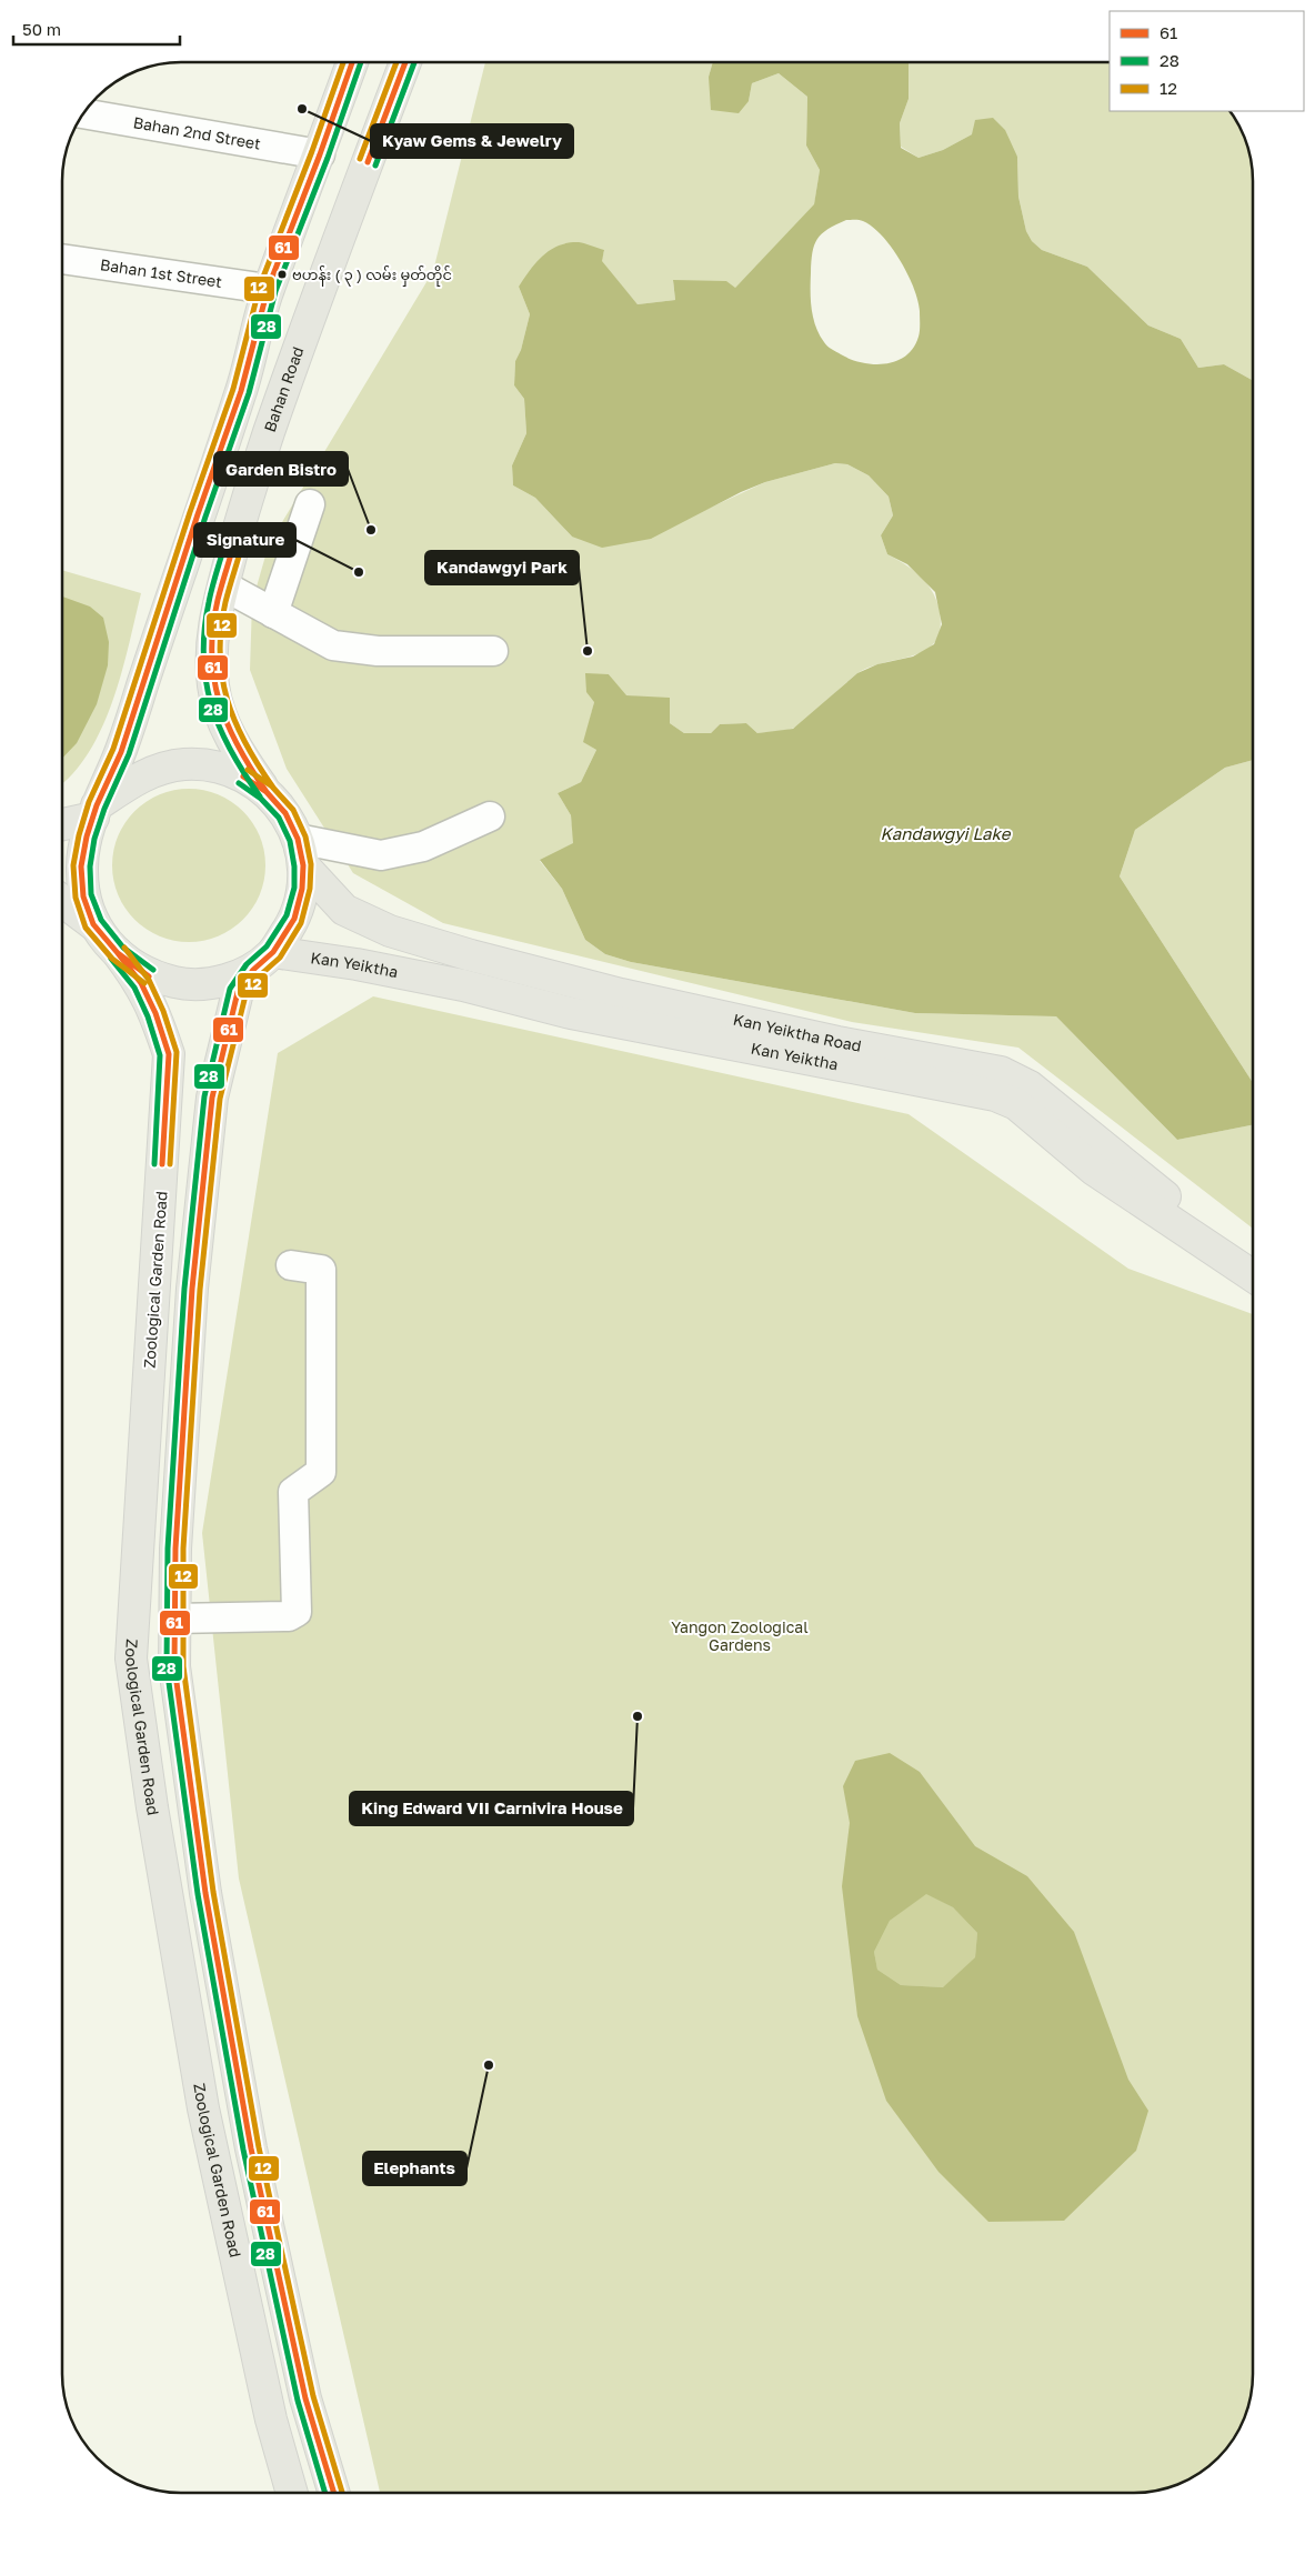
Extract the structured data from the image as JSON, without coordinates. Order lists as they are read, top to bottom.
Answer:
{
  "streets": {
    "main road": [
      "Bahan Road",
      "Kan Yeiktha",
      "Kan Yeiktha Road",
      "Zoological Garden Road"
    ],
    "street": ["Bahan 2nd Street", "Bahan 1st Street"]
  },
  "crossings": [
    ["Kan Yeiktha", "Kan Yeiktha Road"]
  ],
  "water": ["Kandawgyi Lake"],
  "parks": ["Yangon Zoological Gardens"],
  "places": [
    "Kyaw Gems & Jewelry",
    "ဗဟန်း ( ၃ ) လမ်း မှတ်တိုင်",
    "Garden Bistro",
    "Signature",
    "Kandawgyi Park",
    "King Edward VII Carnivira House",
    "Elephants"
  ],
  "lines": ["transit line 61", "transit line 28", "transit line 12"],
  "legend": ["61", "28", "12"],
  "scale_bar": "50 m"
}
